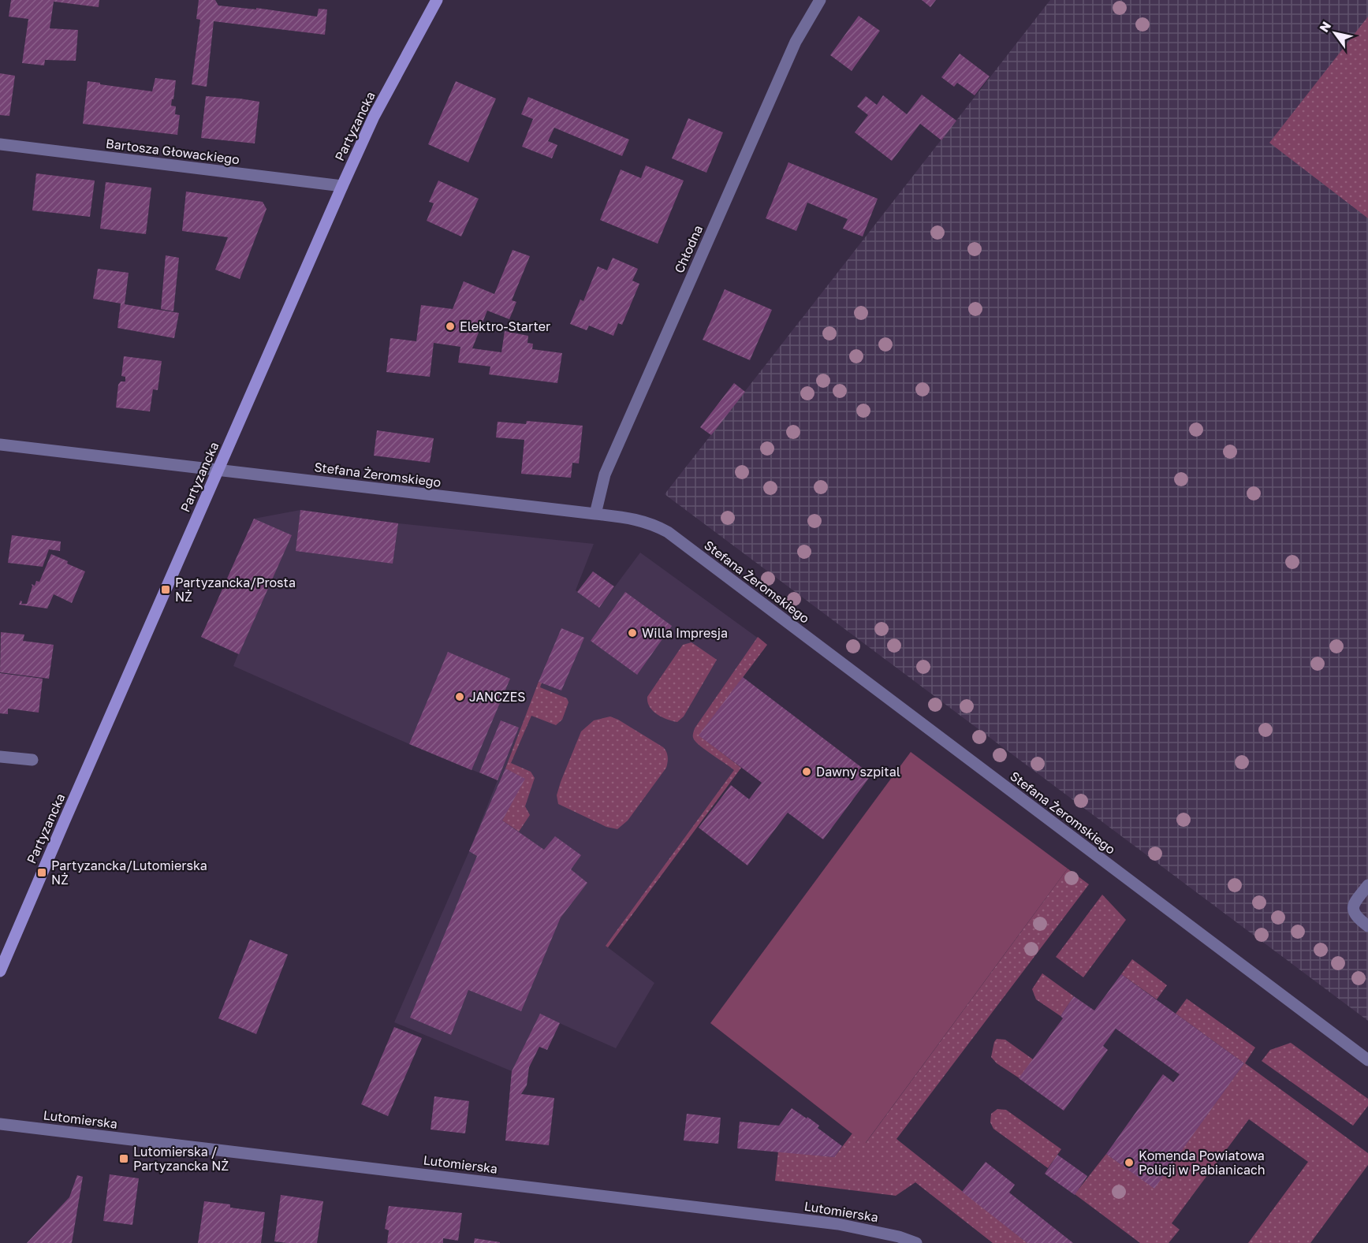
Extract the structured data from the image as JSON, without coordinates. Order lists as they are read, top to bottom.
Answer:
{
  "streets": {
    "main road": ["Partyzancka"],
    "street": [
      "Bartosza Głowackiego",
      "Chłodna",
      "Stefana Żeromskiego",
      "Lutomierska"
    ]
  },
  "crossings": [
    ["Partyzancka", "Bartosza Głowackiego"],
    ["Partyzancka", "Stefana Żeromskiego"],
    ["Chłodna", "Stefana Żeromskiego"]
  ],
  "places": {
    "other": [
      "Elektro-Starter",
      "Willa Impresja",
      "JANCZES",
      "Dawny szpital",
      "Komenda Powiatowa Policji w Pabianicach"
    ],
    "transit": ["Partyzancka/Prosta NŻ", "Partyzancka/Lutomierska NŻ", "Lutomierska / Partyzancka NŻ"]
  },
  "north": "top left"
}
